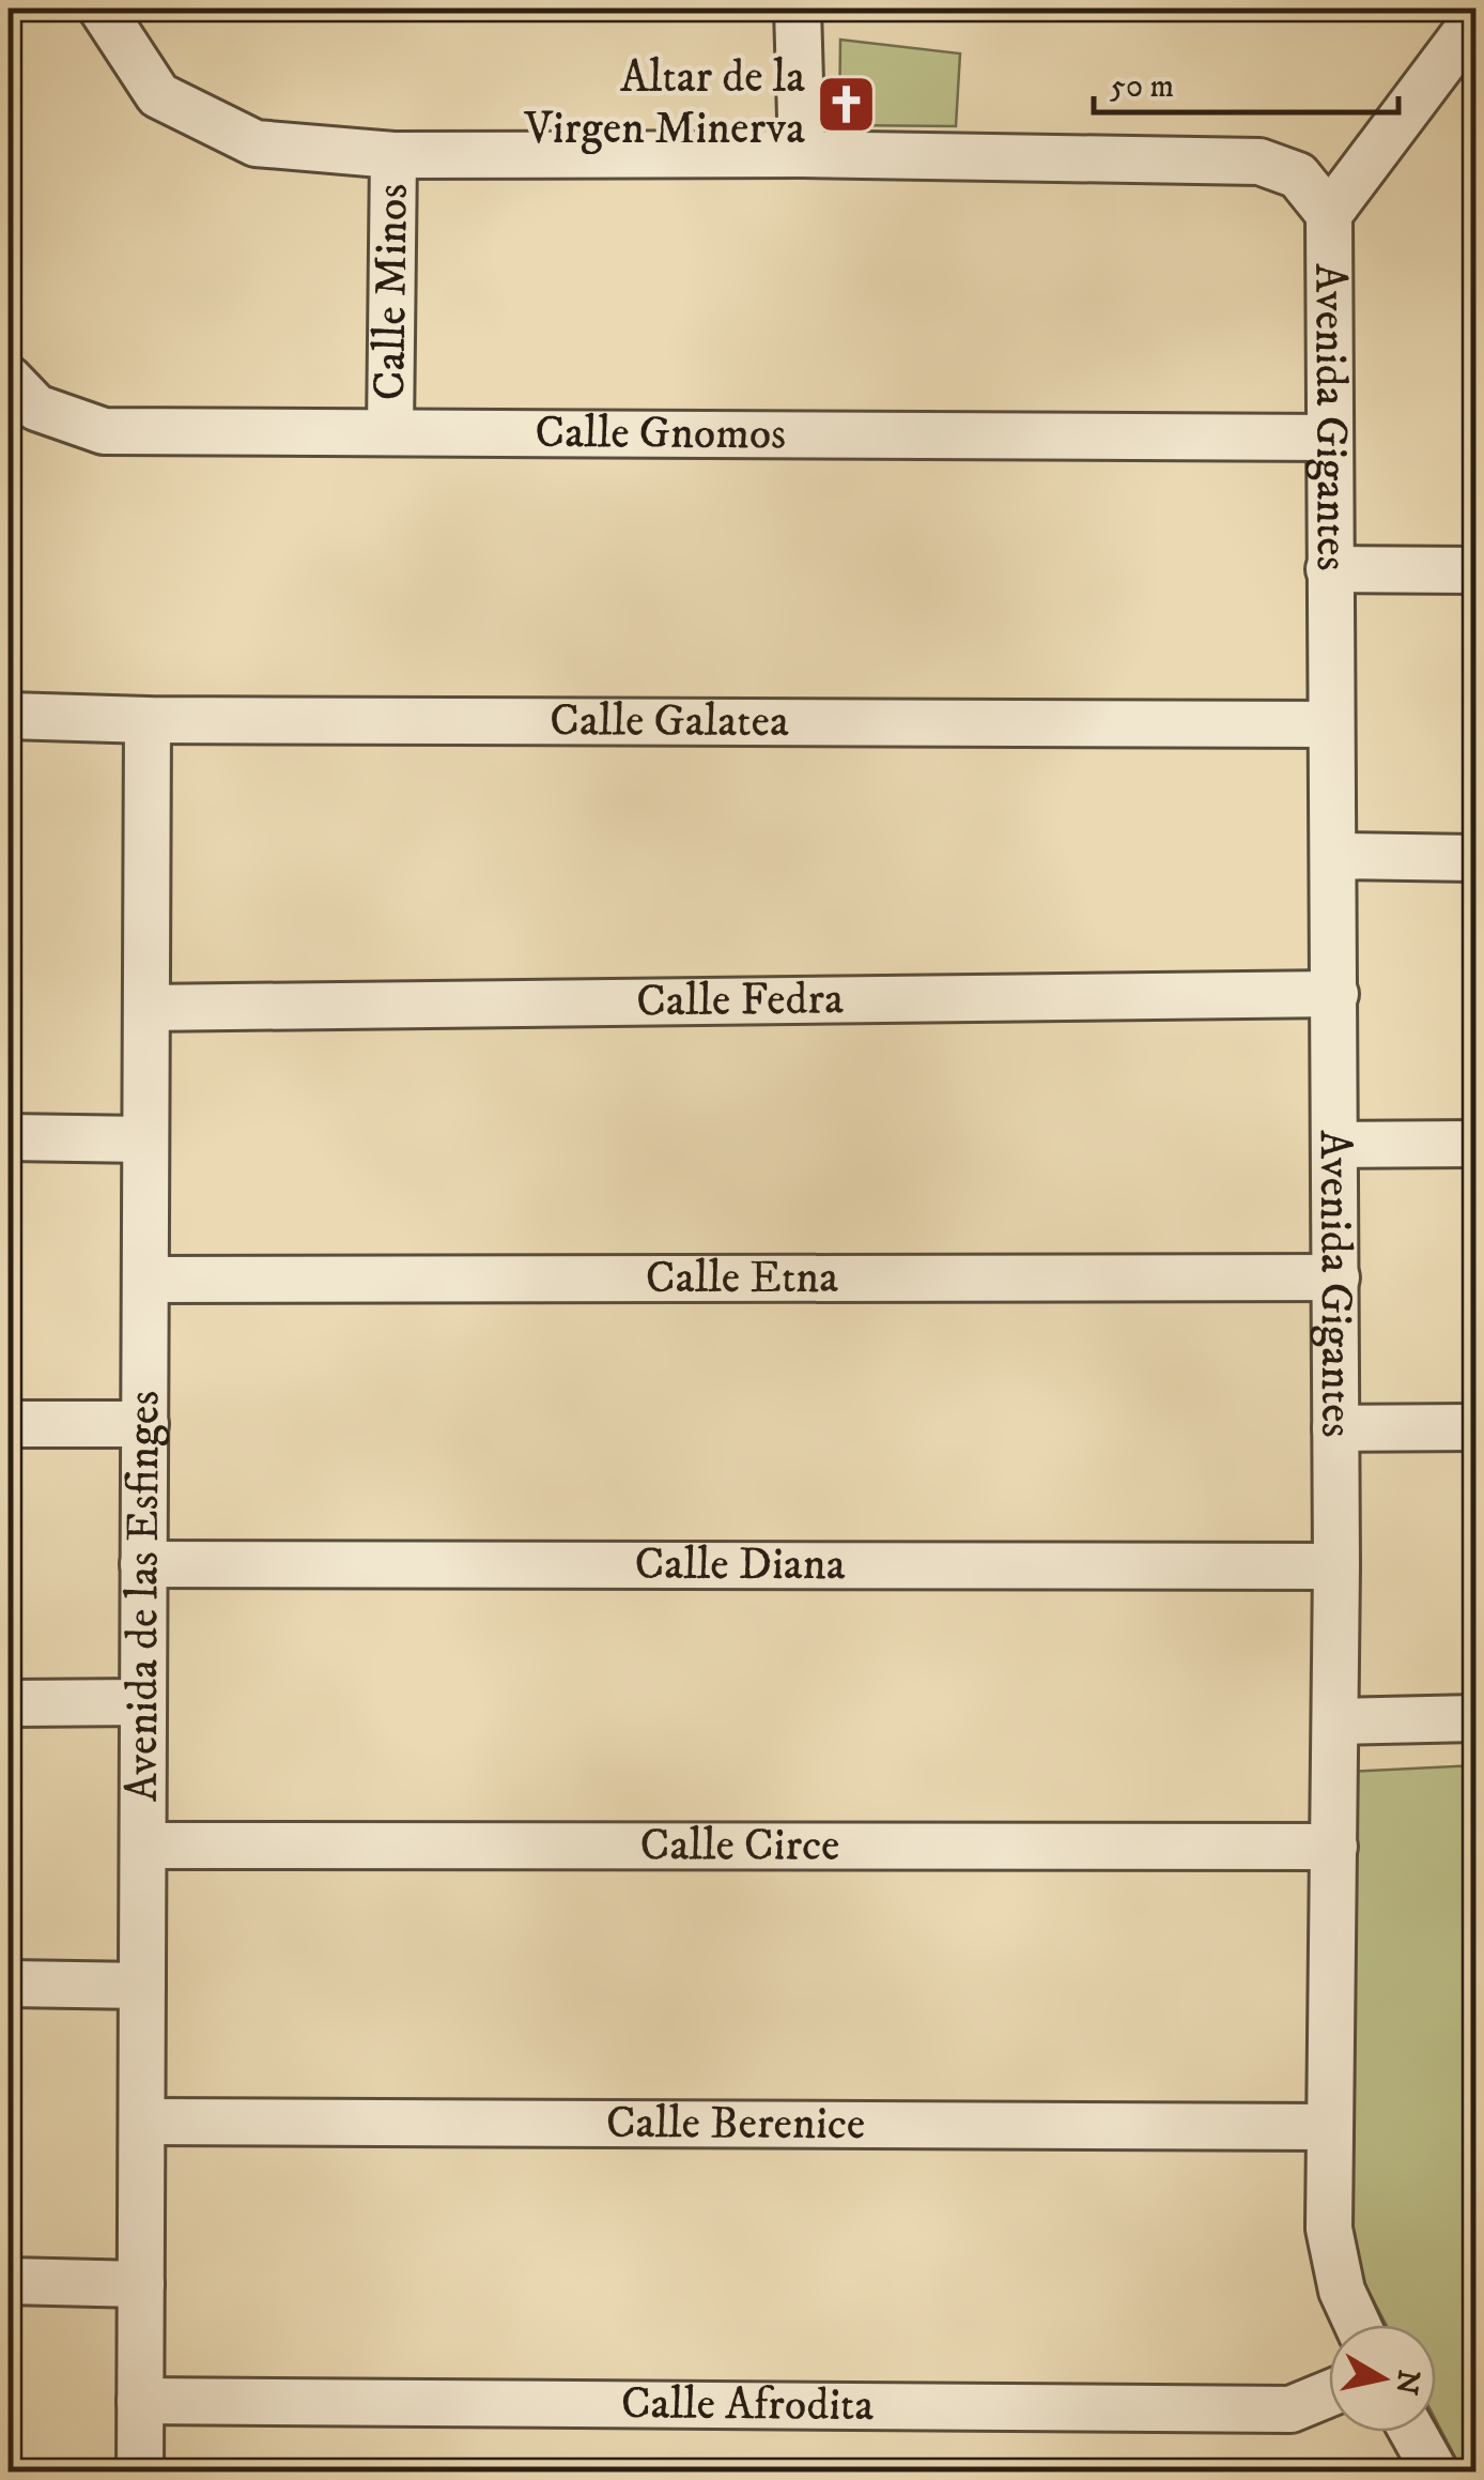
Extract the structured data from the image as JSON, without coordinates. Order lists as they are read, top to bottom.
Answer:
{
  "streets": {
    "street": [
      "Calle Minos",
      "Avenida Gigantes",
      "Calle Gnomos",
      "Calle Galatea",
      "Calle Fedra",
      "Calle Etna",
      "Calle Diana",
      "Avenida de las Esfinges",
      "Calle Circe",
      "Calle Berenice",
      "Calle Afrodita"
    ]
  },
  "crossings": [
    ["Calle Minos", "Calle Gnomos"],
    ["Avenida Gigantes", "Calle Gnomos"],
    ["Avenida Gigantes", "Calle Galatea"],
    ["Avenida Gigantes", "Calle Fedra"],
    ["Avenida Gigantes", "Calle Etna"],
    ["Avenida Gigantes", "Calle Diana"],
    ["Avenida Gigantes", "Calle Circe"],
    ["Avenida Gigantes", "Calle Berenice"],
    ["Calle Galatea", "Avenida de las Esfinges"],
    ["Calle Fedra", "Avenida de las Esfinges"],
    ["Calle Etna", "Avenida de las Esfinges"],
    ["Calle Diana", "Avenida de las Esfinges"],
    ["Avenida de las Esfinges", "Calle Circe"],
    ["Avenida de las Esfinges", "Calle Berenice"],
    ["Avenida de las Esfinges", "Calle Afrodita"]
  ],
  "places": {
    "church": ["Altar de la Virgen Minerva"]
  },
  "scale_bar": "50 m",
  "north": "right"
}
